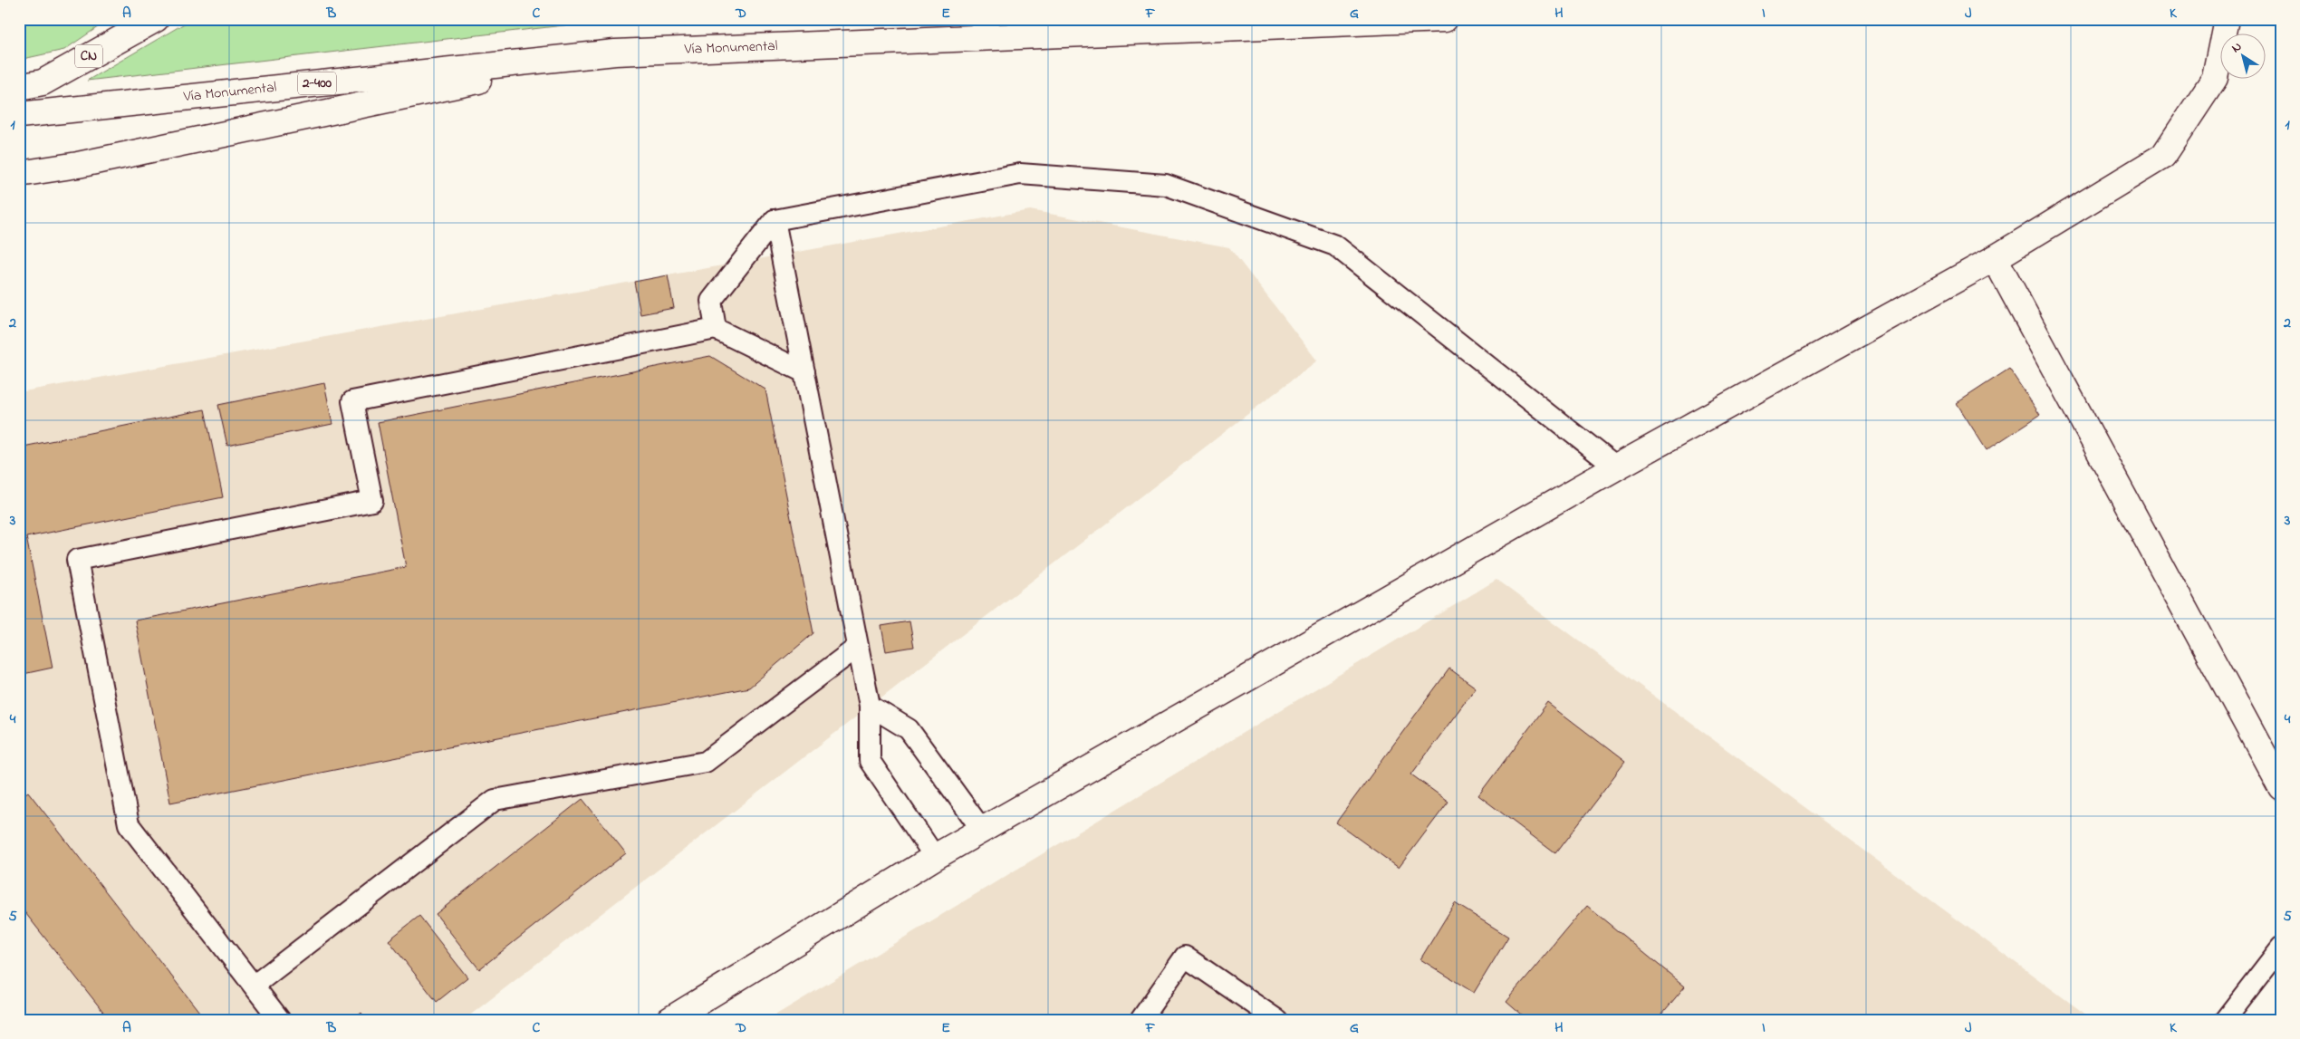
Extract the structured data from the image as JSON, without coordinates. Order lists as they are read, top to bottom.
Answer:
{
  "streets": {
    "main road": ["Vía Monumental", "CN", "2-400"]
  },
  "north": "top left",
  "grid": {
    "columns": [
      "A",
      "B",
      "C",
      "D",
      "E",
      "F",
      "G",
      "H",
      "I",
      "J",
      "K"
    ],
    "rows": [
      "1",
      "2",
      "3",
      "4",
      "5"
    ]
  }
}
